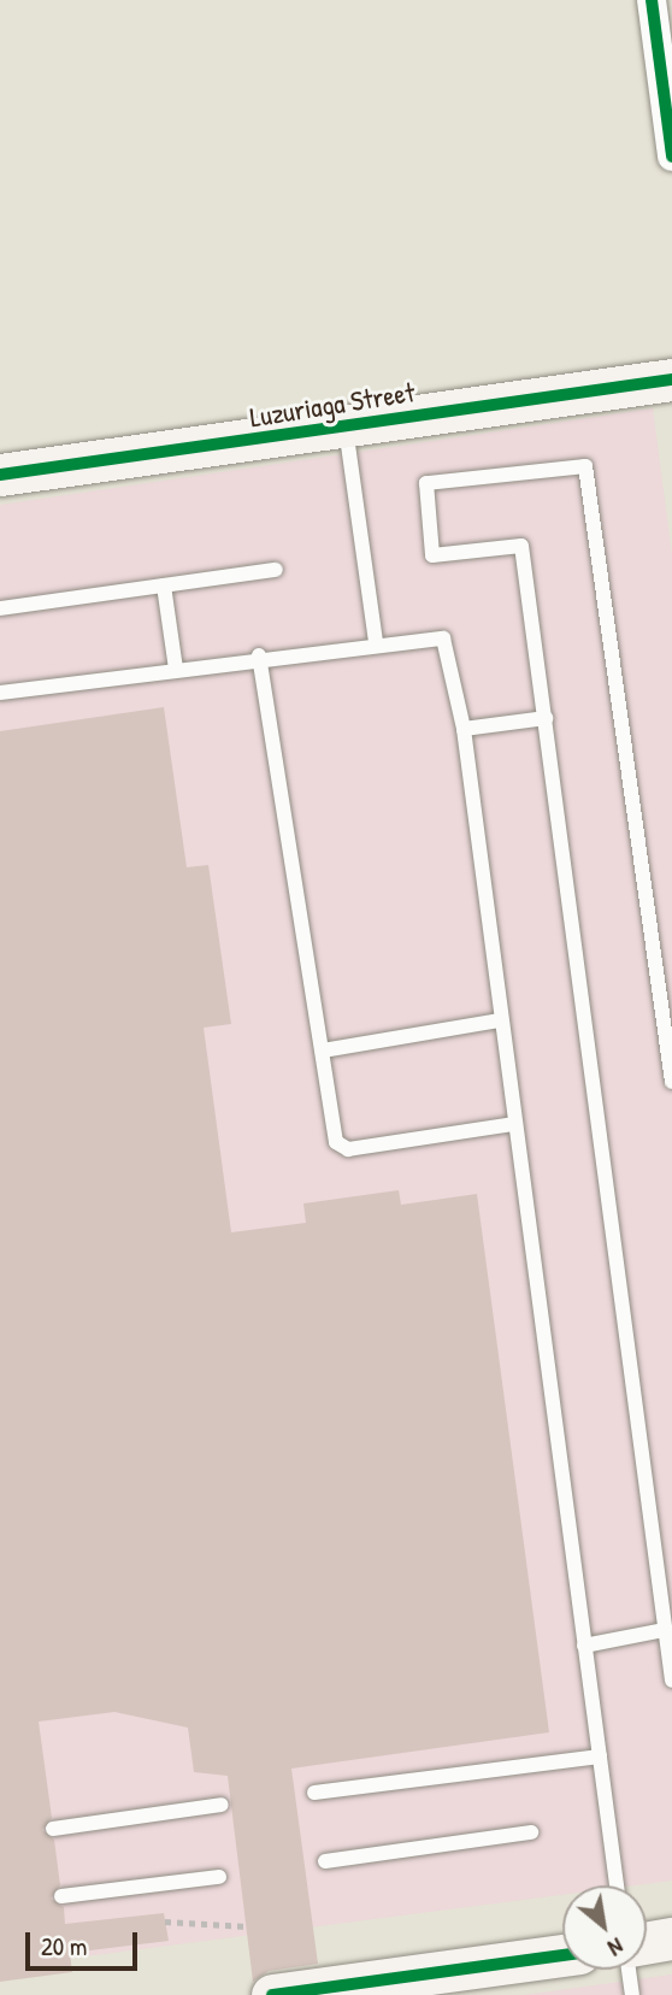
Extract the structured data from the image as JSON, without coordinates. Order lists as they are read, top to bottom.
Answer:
{
  "streets": {
    "street": ["Luzuriaga Street"]
  },
  "scale_bar": "20 m",
  "north": "bottom right"
}
